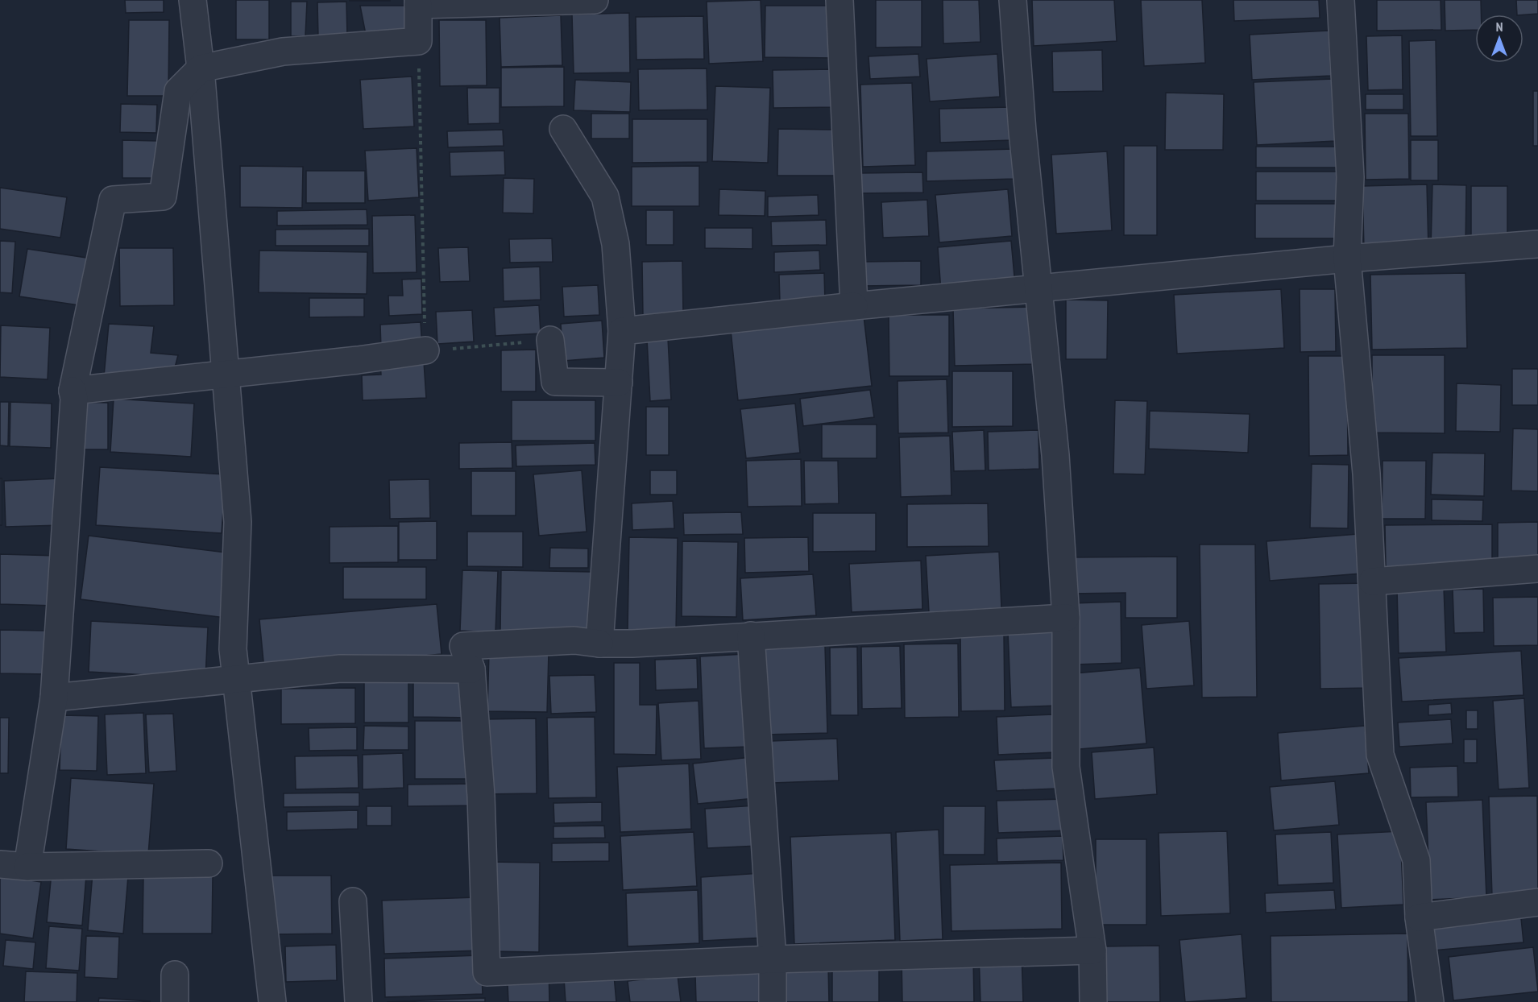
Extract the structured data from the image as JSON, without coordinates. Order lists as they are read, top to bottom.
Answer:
{
  "north": "top"
}
